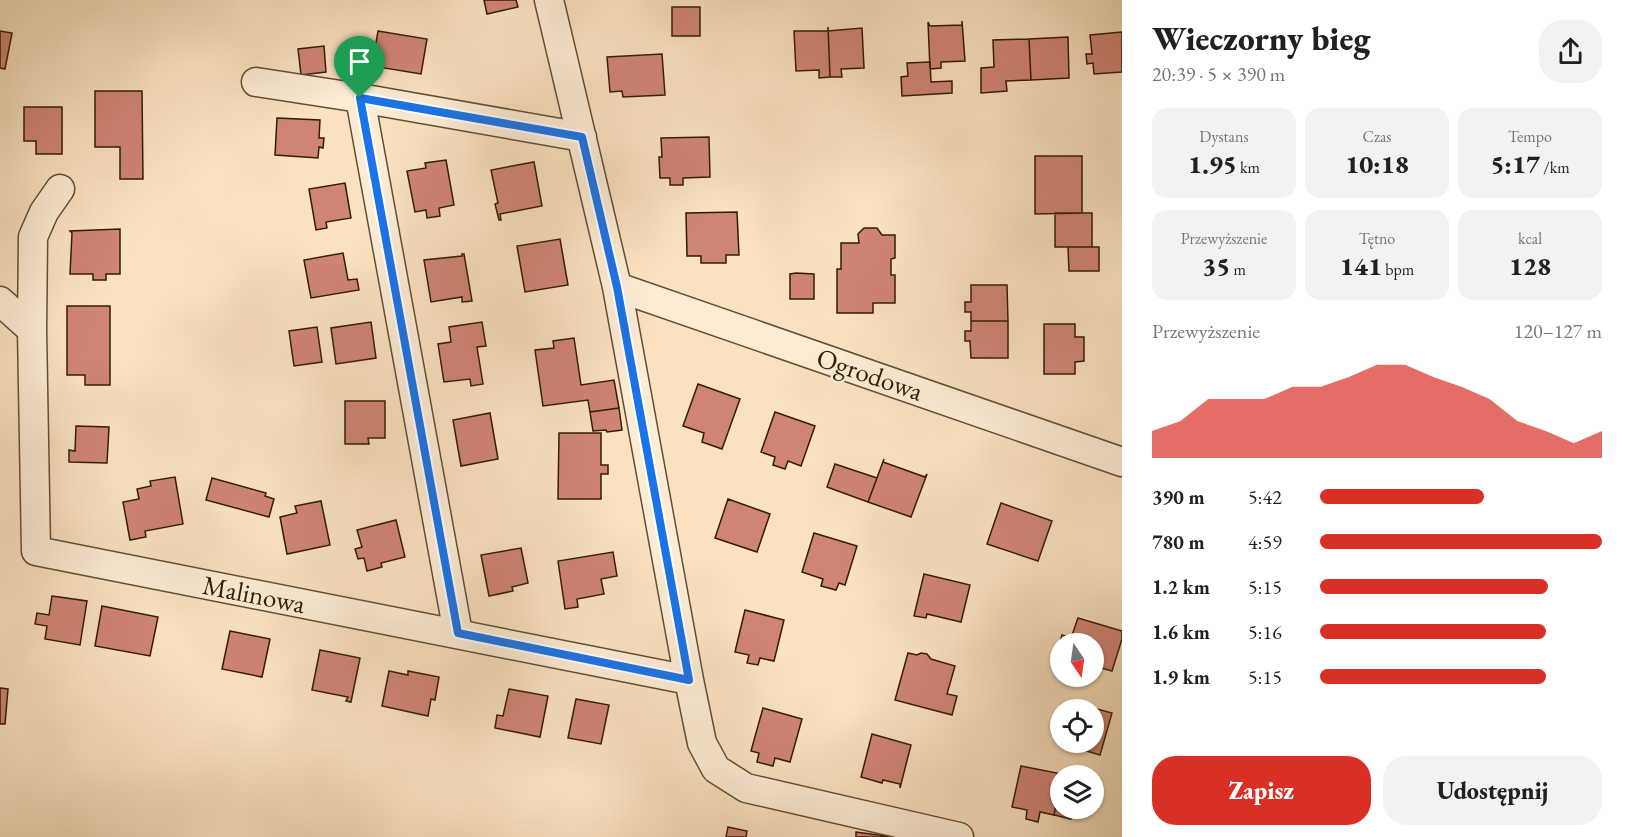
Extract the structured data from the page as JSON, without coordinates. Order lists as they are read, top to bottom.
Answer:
{
  "streets": {
    "street": ["Ogrodowa", "Malinowa"]
  },
  "north": "bottom",
  "page": {
    "heading": ["Wieczorny bieg", "20:39 · 5 × 390 m"],
    "stats": [
      ["Dystans", "1.95 km"],
      ["Czas", "10:18"],
      ["Tempo", "5:17 /km"],
      ["Przewyższenie", "35 m"],
      ["Tętno", "141 bpm"],
      ["kcal", "128"]
    ],
    "chart": ["Przewyższenie", "120–127 m"],
    "list": [
      {
        "name": "390 m",
        "note": "5:42"
      },
      {
        "name": "780 m",
        "note": "4:59"
      },
      {
        "name": "1.2 km",
        "note": "5:15"
      },
      {
        "name": "1.6 km",
        "note": "5:16"
      },
      {
        "name": "1.9 km",
        "note": "5:15"
      }
    ],
    "buttons": ["Zapisz", "Udostępnij"]
  }
}
